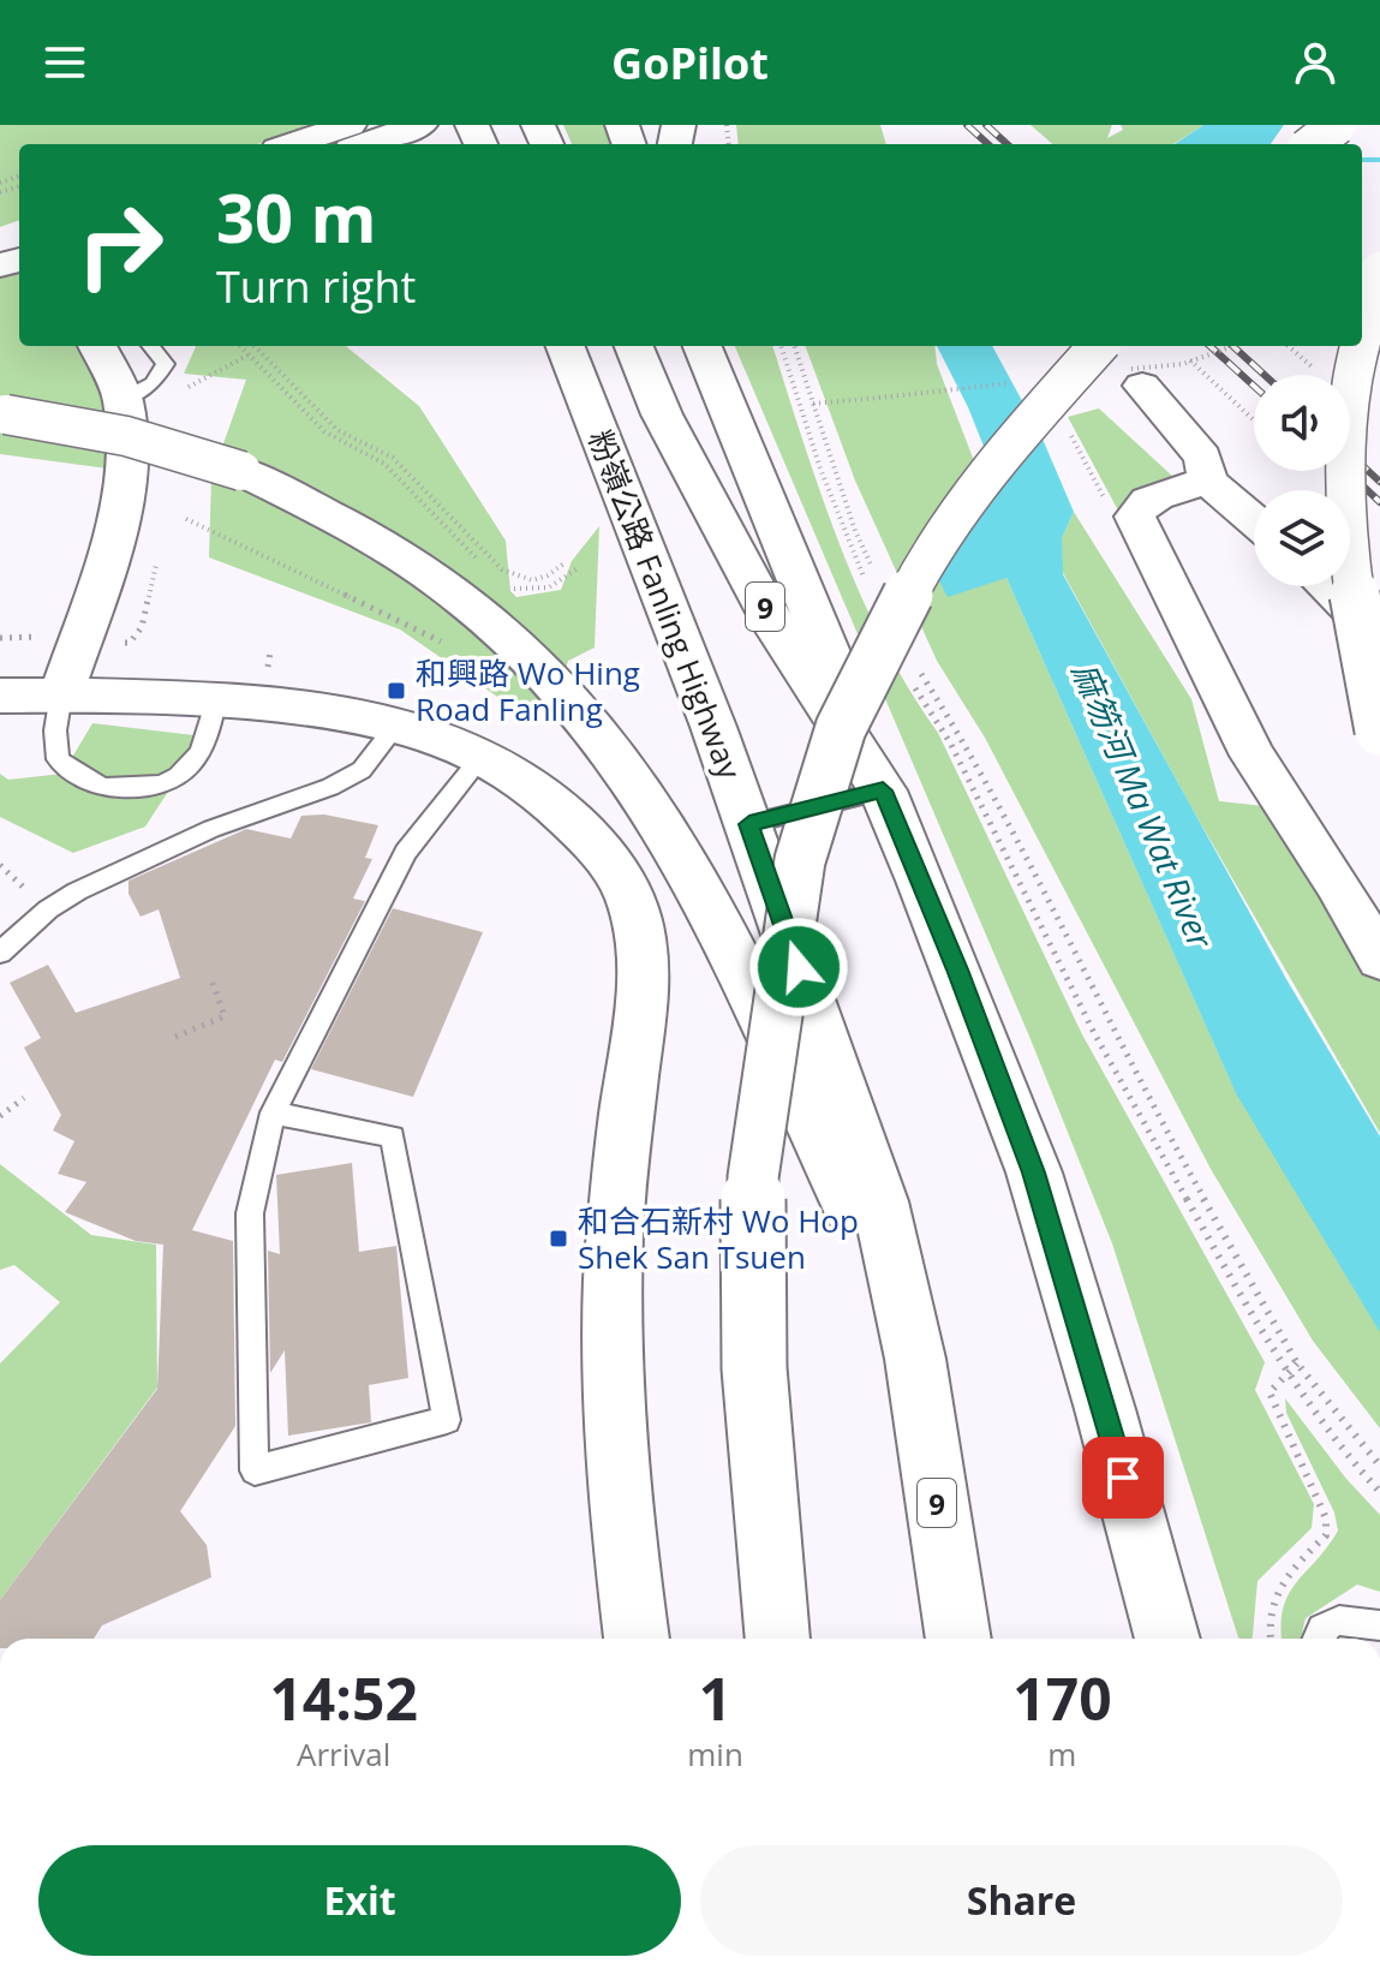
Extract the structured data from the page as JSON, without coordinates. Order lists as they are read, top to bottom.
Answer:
{
  "streets": {
    "main road": ["粉嶺公路 Fanling Highway", "9"]
  },
  "water": ["麻笏河 Ma Wat River"],
  "places": {
    "transit": ["和興路 Wo Hing Road Fanling", "和合石新村 Wo Hop Shek San Tsuen"]
  },
  "page": {
    "header": "GoPilot",
    "turn": ["30 m", "Turn right"],
    "eta": [
      "14:52",
      "Arrival",
      "1",
      "min",
      "170",
      "m"
    ],
    "buttons": ["Exit", "Share"]
  }
}
